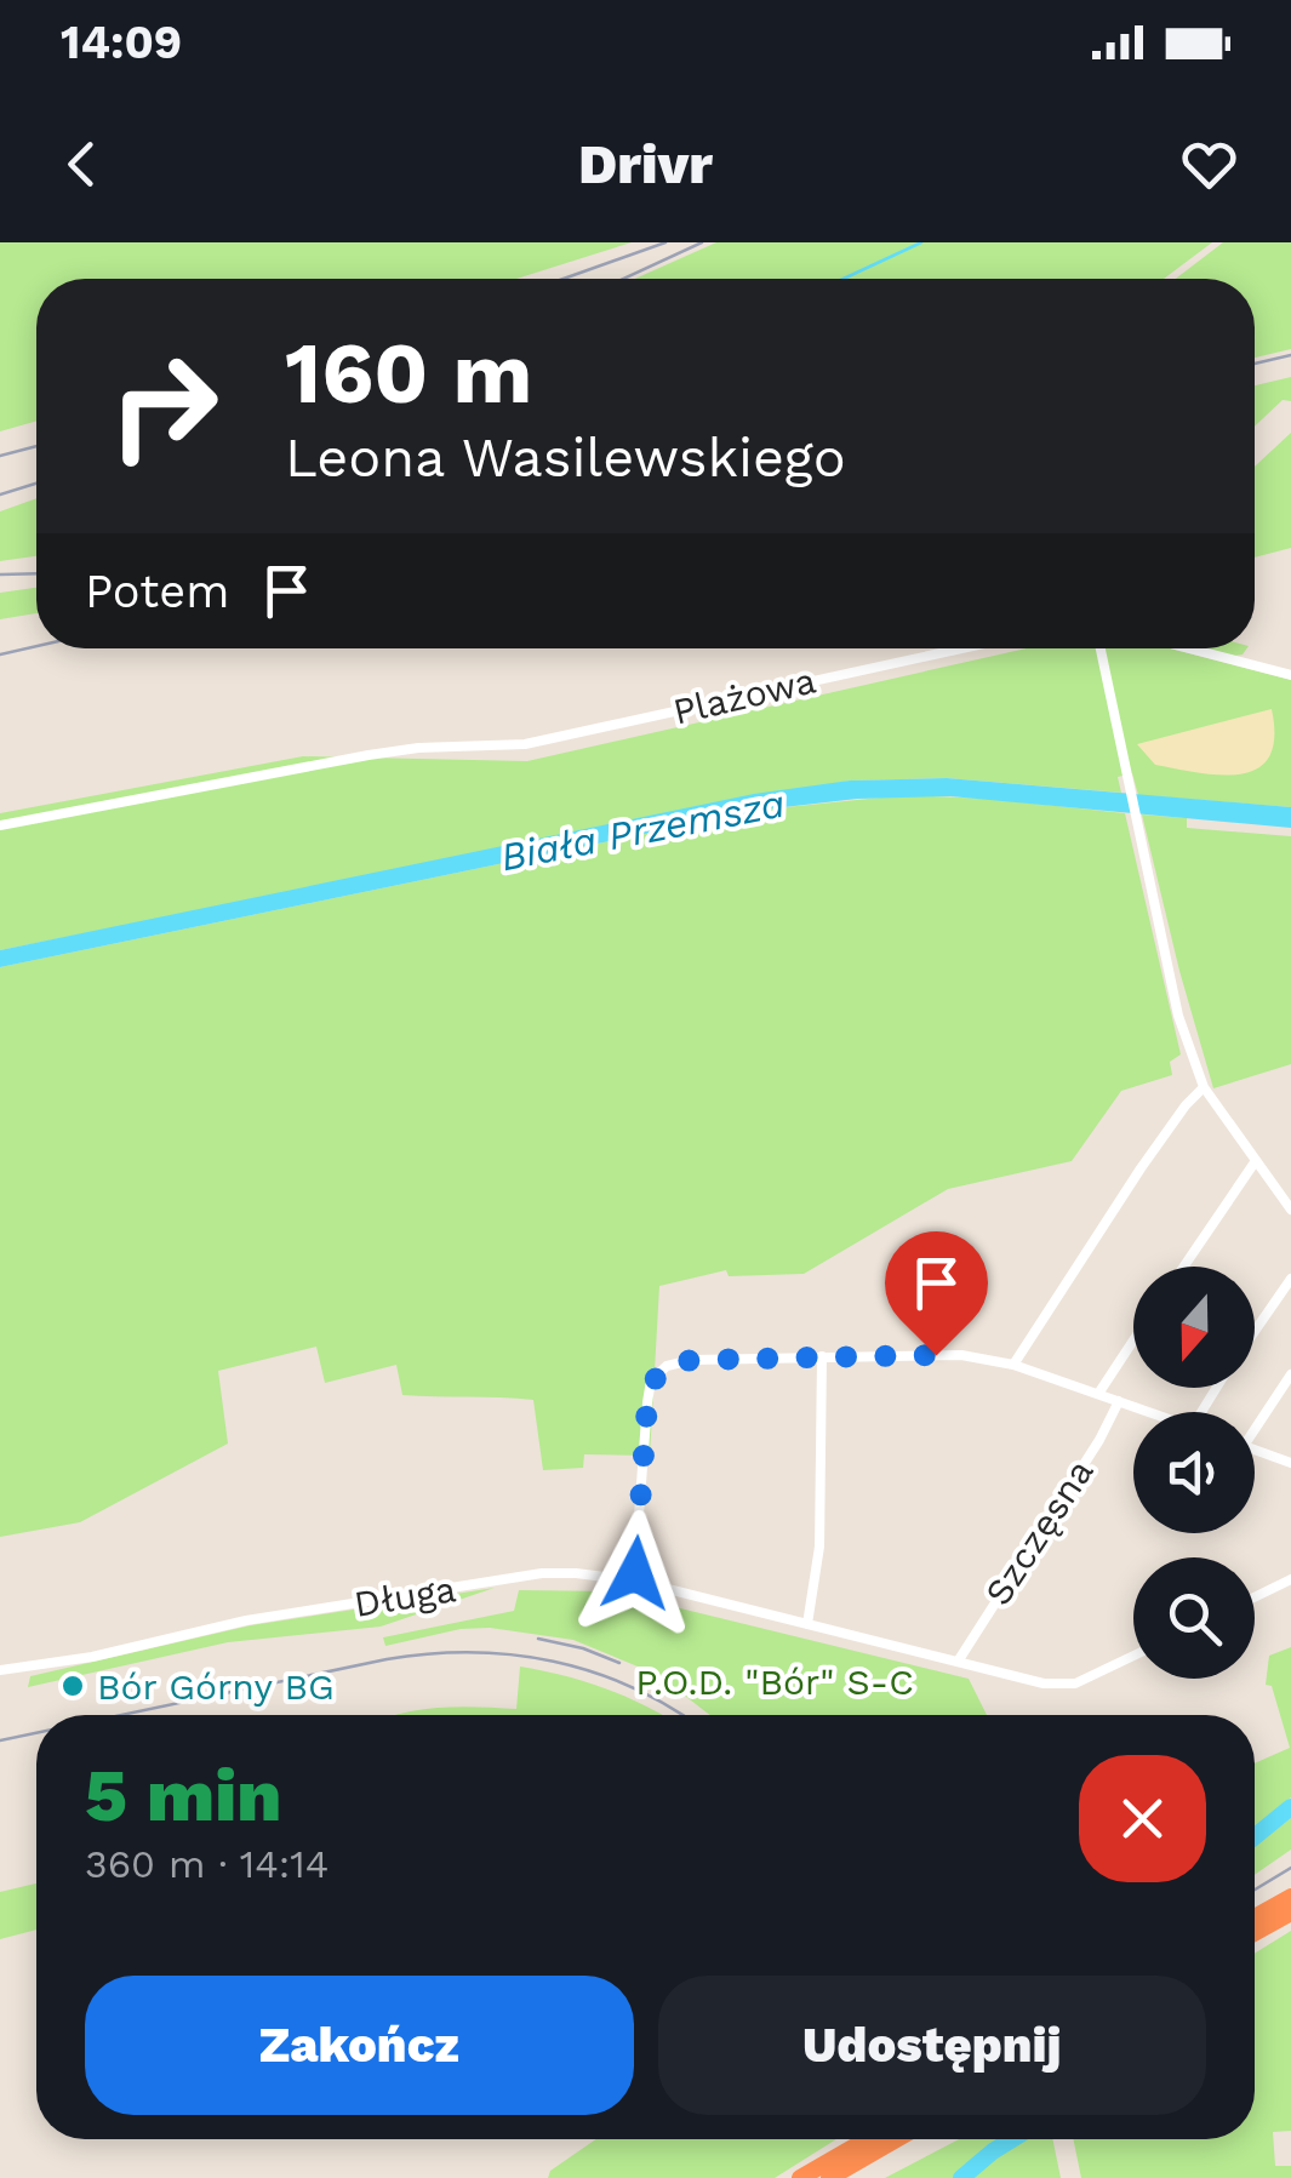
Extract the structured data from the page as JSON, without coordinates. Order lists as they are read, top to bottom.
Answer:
{
  "streets": {
    "street": ["Plażowa", "Szczęsna", "Długa"]
  },
  "crossings": [
    ["Szczęsna", "Długa"]
  ],
  "water": ["Biała Przemsza"],
  "parks": ["P.O.D. \"Bór\" S-C"],
  "places": ["Bór Górny BG"],
  "north": "bottom",
  "page": {
    "status": "14:09",
    "header": "Drivr",
    "turn": ["160 m", "Leona Wasilewskiego"],
    "then": "Potem",
    "heading": ["5 min", "360 m · 14:14"],
    "buttons": ["Zakończ", "Udostępnij"]
  }
}
